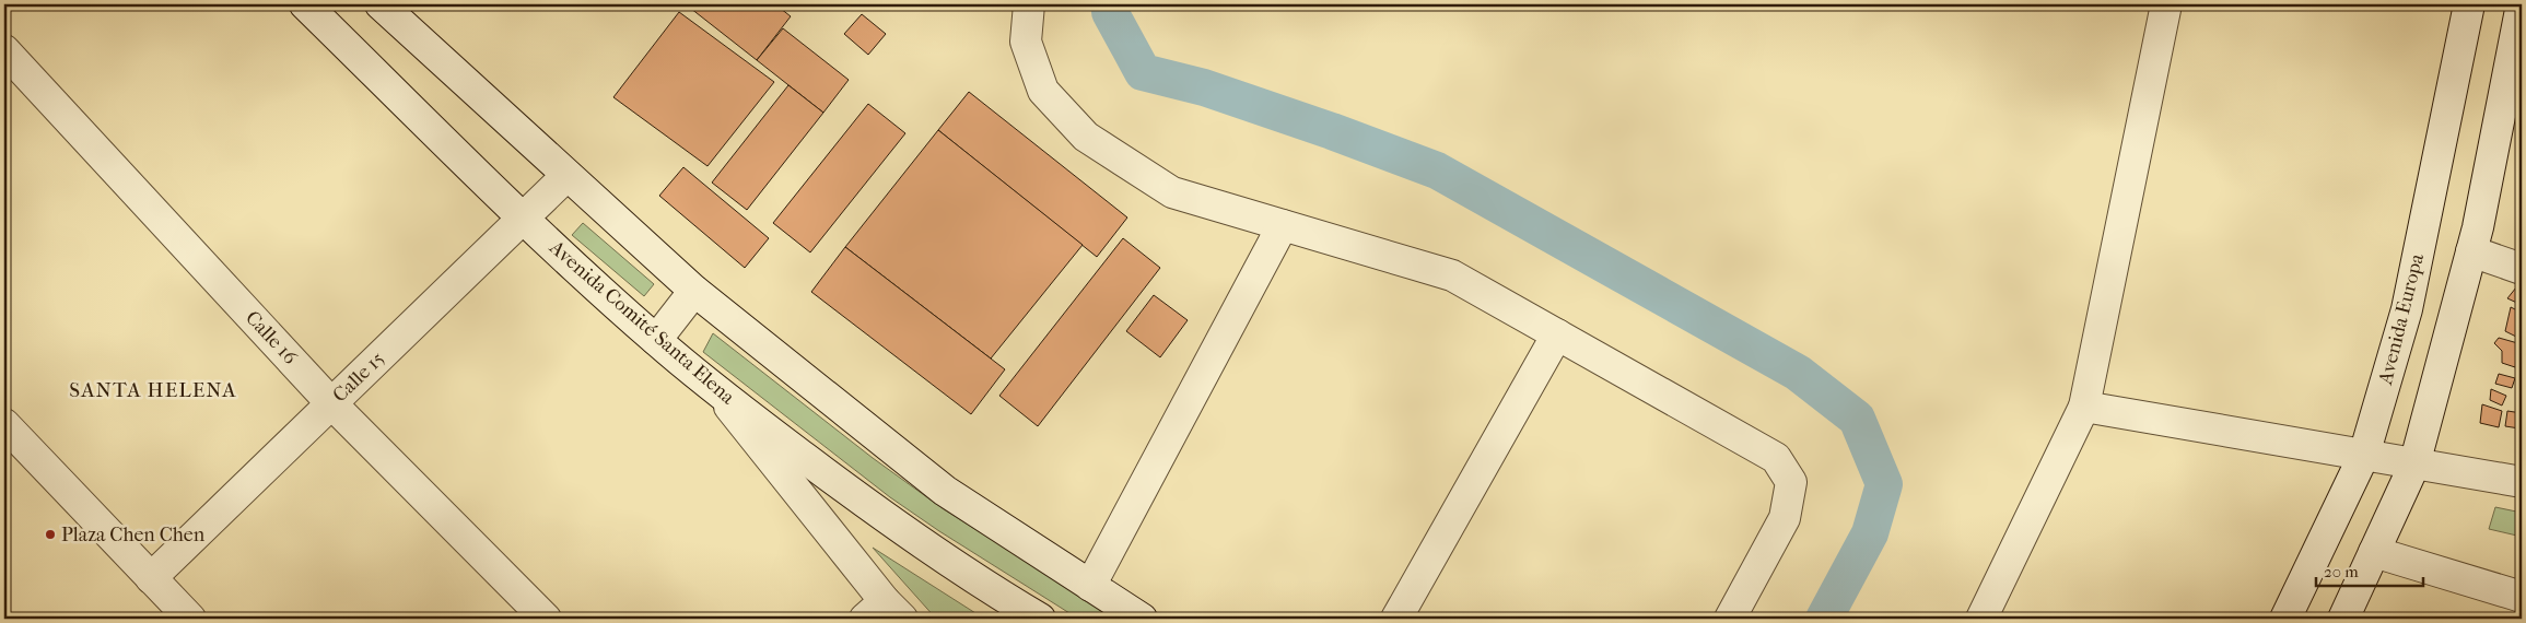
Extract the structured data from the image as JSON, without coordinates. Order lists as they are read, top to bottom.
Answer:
{
  "streets": {
    "street": [
      "Avenida Europa",
      "Avenida Comité Santa Elena",
      "Calle 16",
      "Calle 15"
    ]
  },
  "crossings": [
    ["Avenida Comité Santa Elena", "Calle 15"],
    ["Calle 16", "Calle 15"]
  ],
  "districts": ["SANTA HELENA"],
  "places": ["Plaza Chen Chen"],
  "scale_bar": "20 m"
}
